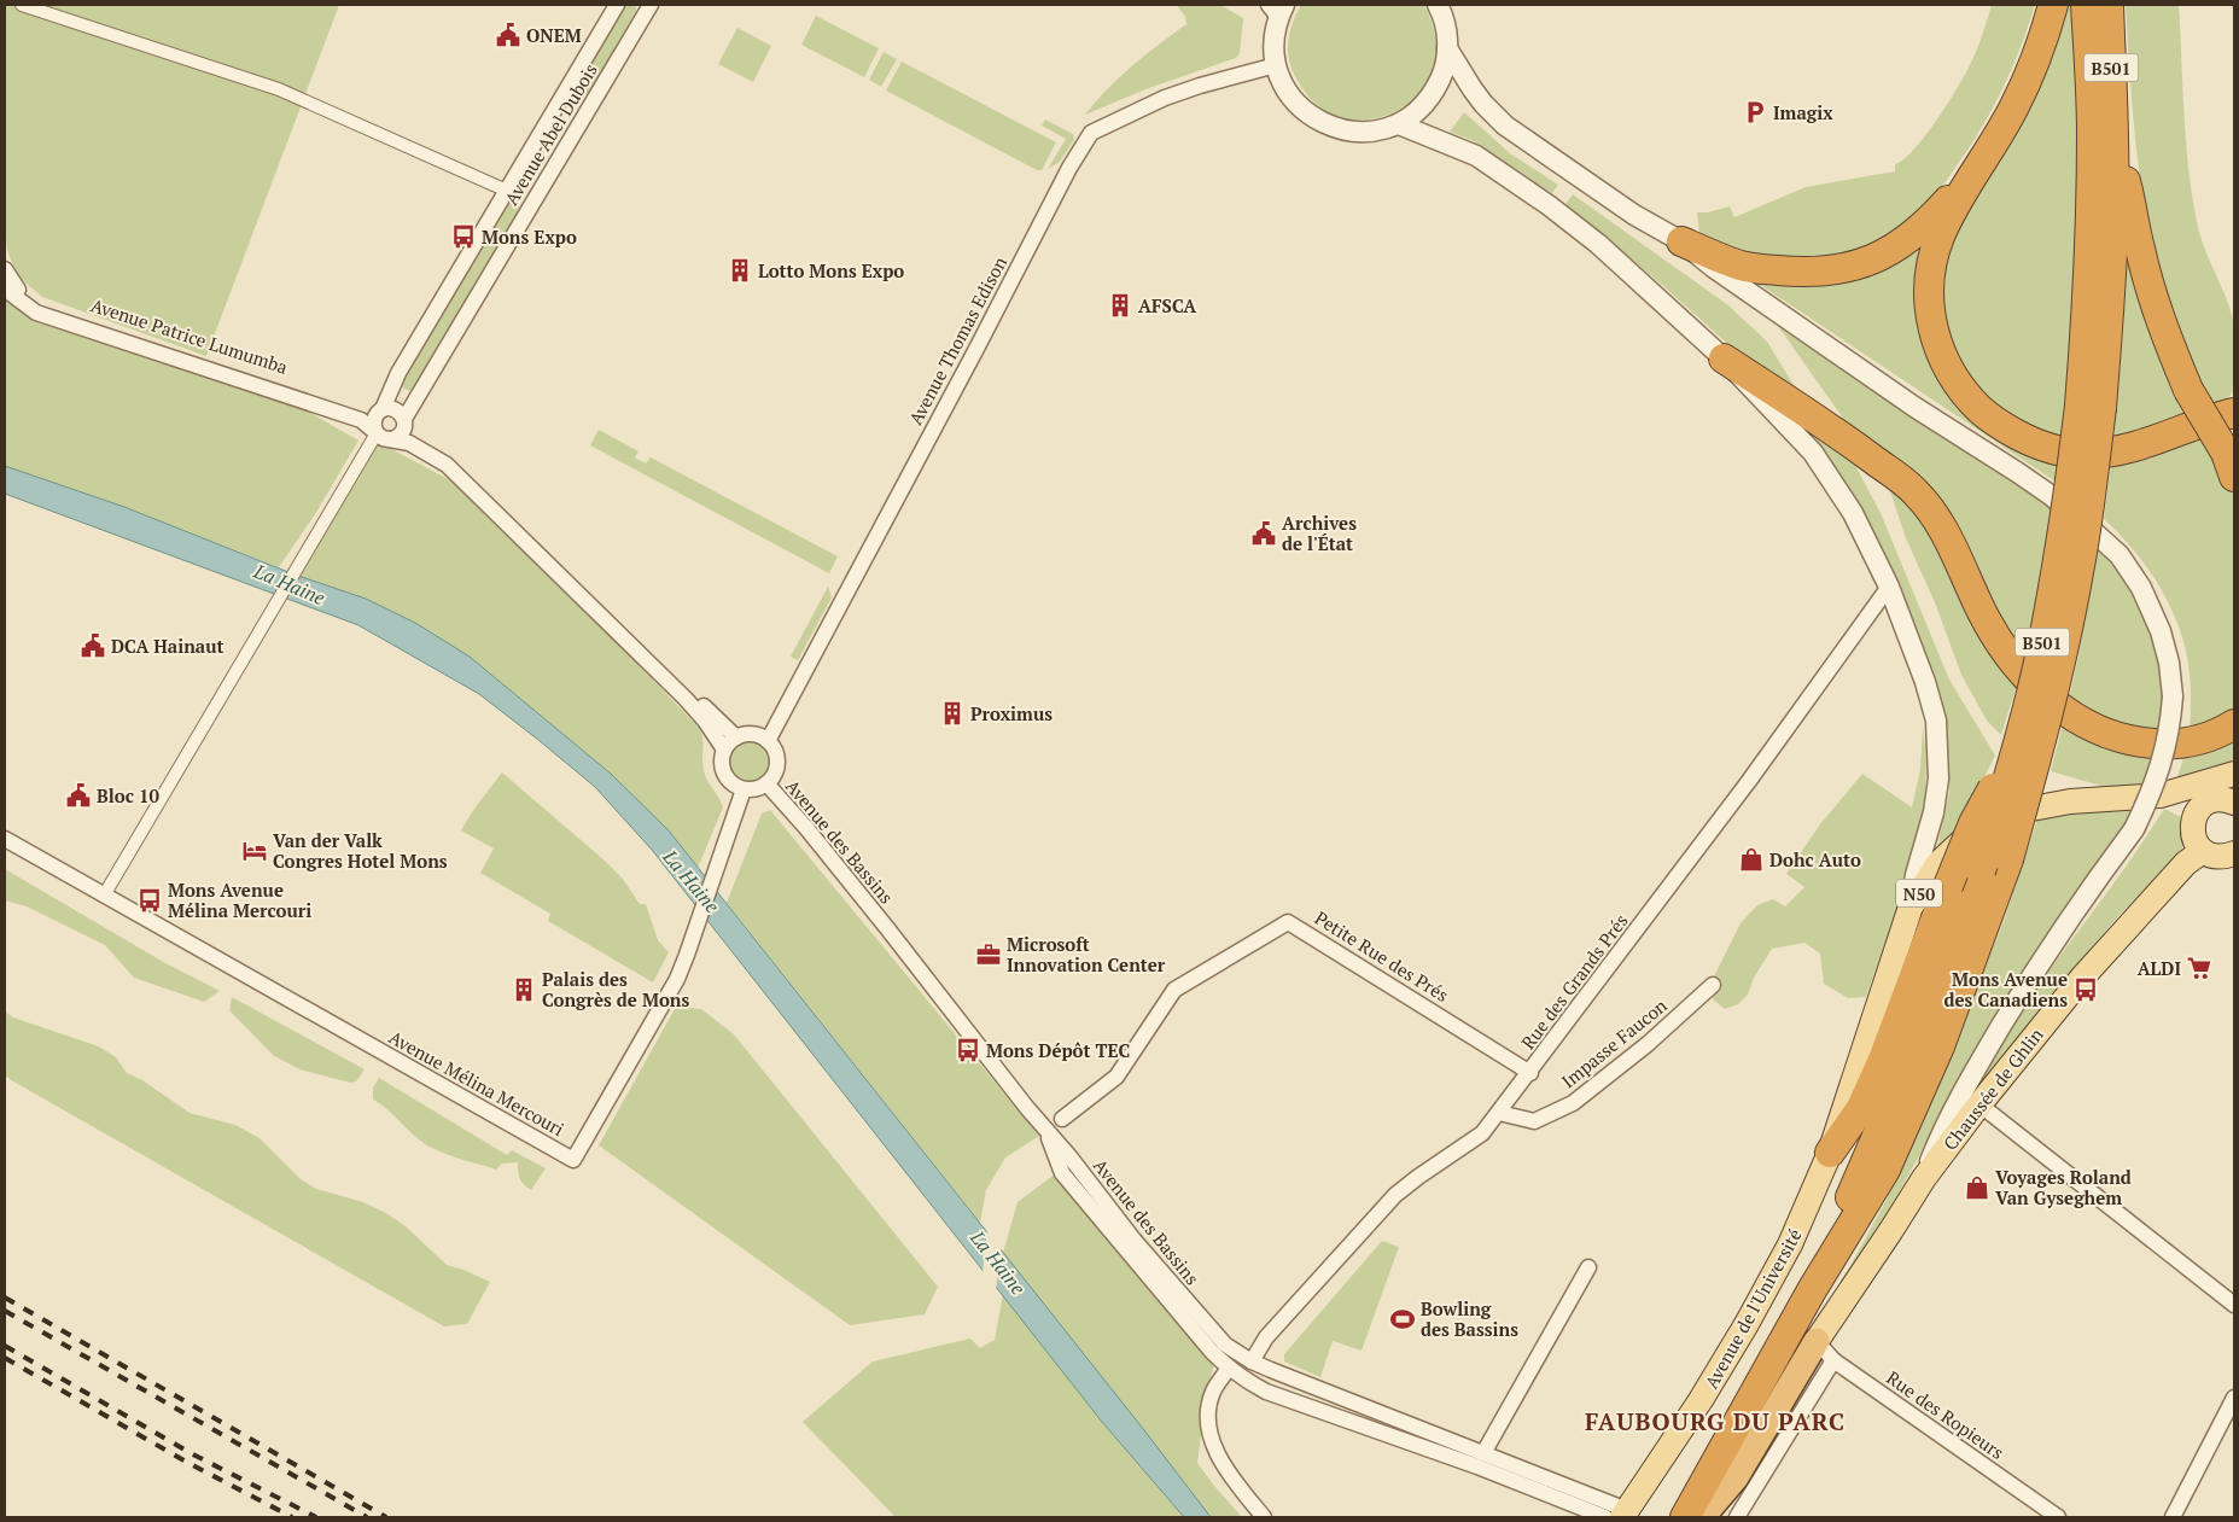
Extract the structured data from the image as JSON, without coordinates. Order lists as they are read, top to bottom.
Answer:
{
  "streets": {
    "highway": ["B501"],
    "main road": ["N50", "Chaussée de Ghlin", "Avenue de l'Université"],
    "street": [
      "Avenue Abel Dubois",
      "Avenue Patrice Lumumba",
      "Avenue Thomas Edison",
      "Avenue des Bassins",
      "Petite Rue des Prés",
      "Rue des Grands Prés",
      "Impasse Faucon",
      "Avenue Mélina Mercouri",
      "Rue des Ropieurs"
    ]
  },
  "crossings": [
    ["Avenue Abel Dubois", "Avenue Patrice Lumumba"],
    ["Avenue Thomas Edison", "Avenue des Bassins"],
    ["Avenue Thomas Edison", "Avenue Mélina Mercouri"],
    ["Avenue des Bassins", "Rue des Grands Prés"],
    ["Avenue des Bassins", "Avenue Mélina Mercouri"],
    ["Avenue des Bassins", "Avenue de l'Université"],
    ["N50", "Avenue de l'Université"],
    ["Petite Rue des Prés", "Rue des Grands Prés"],
    ["Rue des Grands Prés", "Impasse Faucon"],
    ["Chaussée de Ghlin", "Rue des Ropieurs"]
  ],
  "districts": ["FAUBOURG DU PARC"],
  "water": ["La Haine"],
  "places": {
    "public building": [
      "ONEM",
      "Archives de l'État",
      "DCA Hainaut",
      "Bloc 10"
    ],
    "parking": ["Imagix"],
    "bus stop": [
      "Mons Expo",
      "Mons Avenue Mélina Mercouri",
      "Mons Avenue des Canadiens",
      "Mons Dépôt TEC"
    ],
    "building": [
      "Lotto Mons Expo",
      "AFSCA",
      "Proximus",
      "Palais des Congrès de Mons"
    ],
    "hotel": ["Van der Valk Congres Hotel Mons"],
    "shop": ["Dohc Auto", "Voyages Roland Van Gyseghem"],
    "office": ["Microsoft Innovation Center"],
    "supermarket": ["ALDI"],
    "sports": ["Bowling des Bassins"]
  }
}
